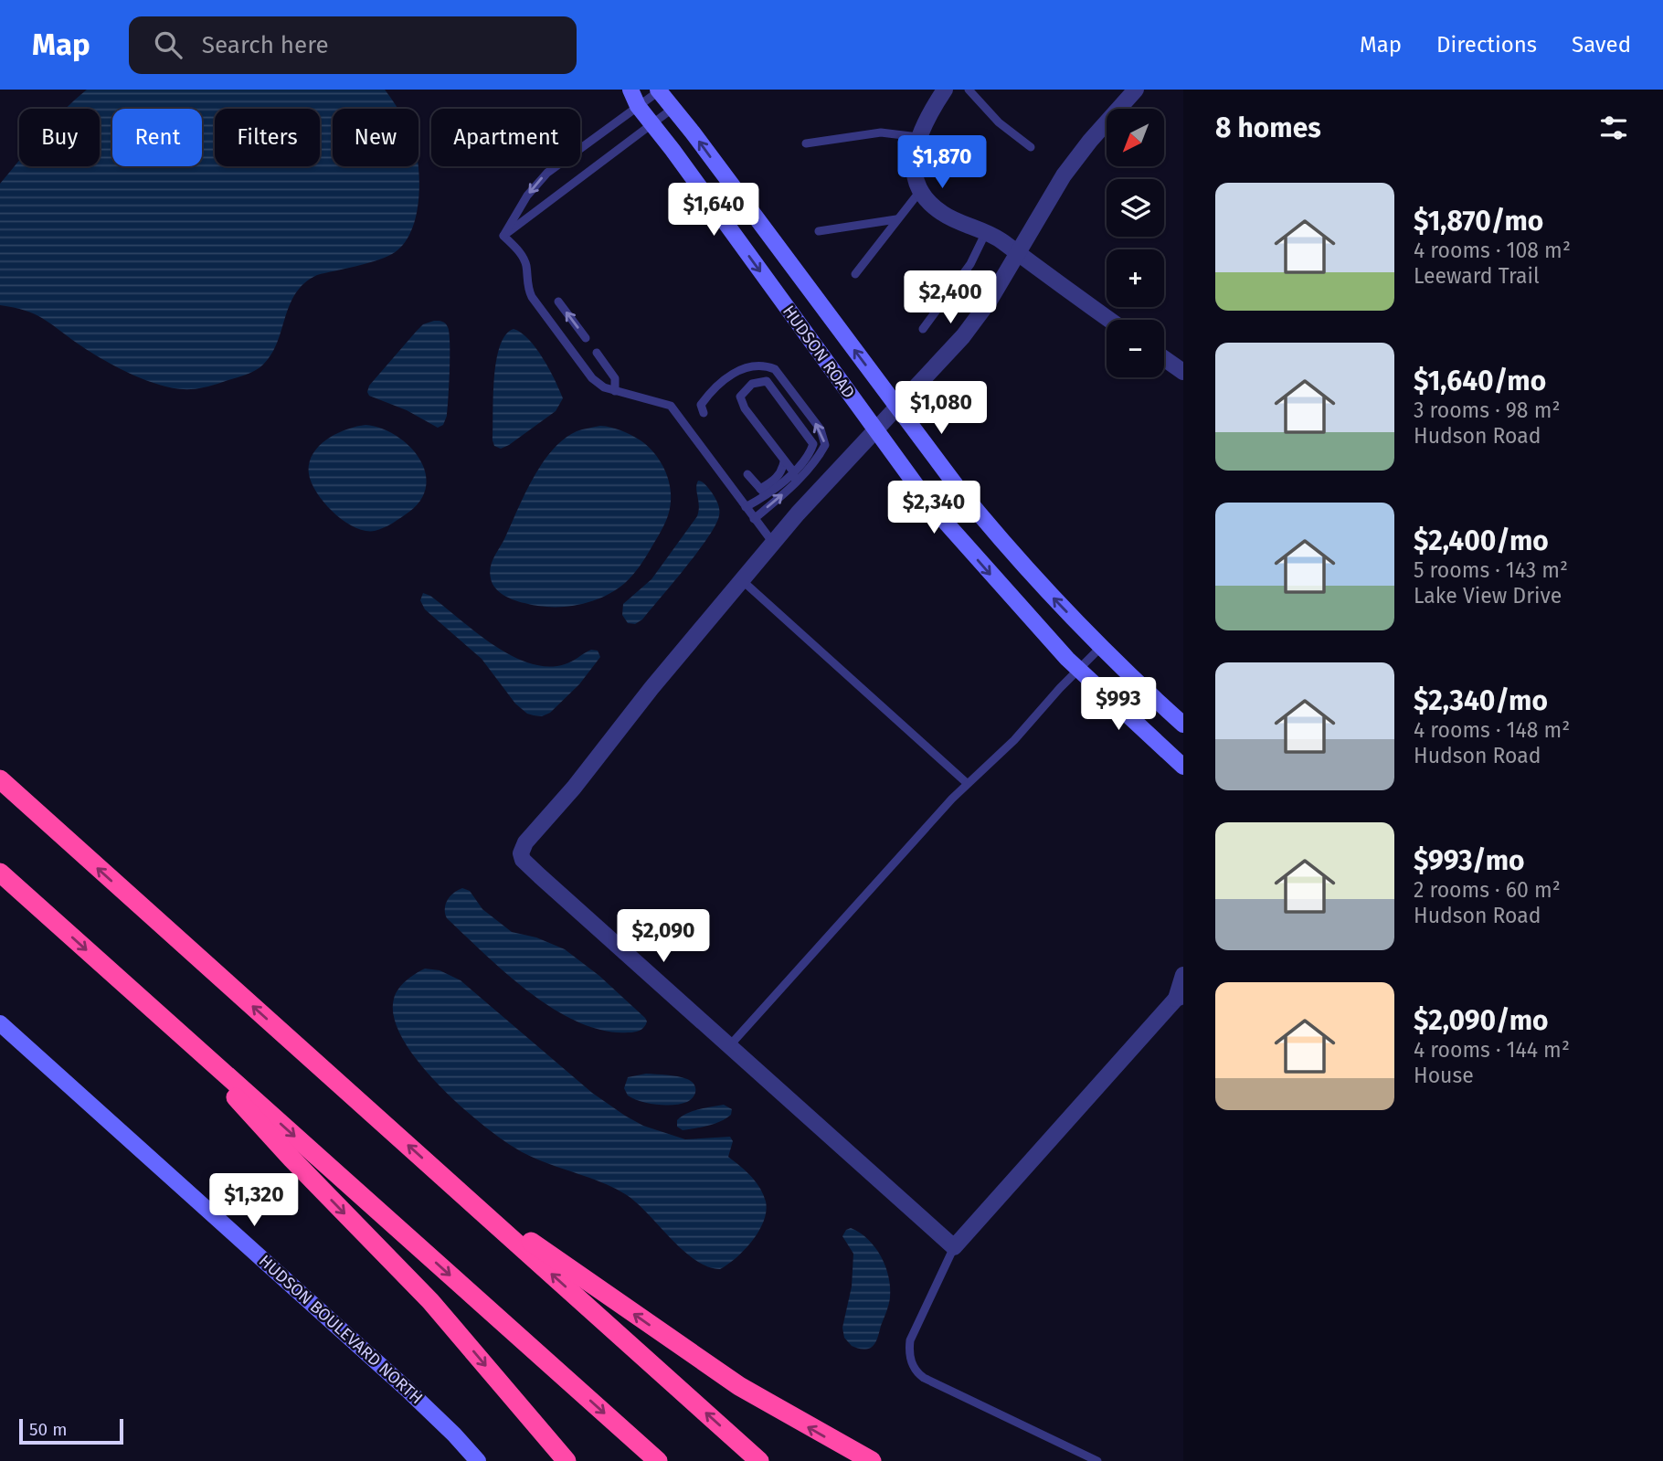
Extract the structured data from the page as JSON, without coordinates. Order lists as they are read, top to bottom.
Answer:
{
  "streets": {
    "street": ["HUDSON ROAD", "HUDSON BOULEVARD NORTH"]
  },
  "scale_bar": "50 m",
  "north": "bottom left",
  "page": {
    "header": "Map",
    "search": "Search here",
    "nav": ["Map", "Directions", "Saved"],
    "heading": "8 homes",
    "map_buttons": ["+", "−"],
    "chip": [
      "Buy",
      "Rent",
      "Filters",
      "New",
      "Apartment"
    ],
    "price": [
      "$1,870",
      "$1,640",
      "$2,400",
      "$1,080",
      "$2,340",
      "$993",
      "$2,090",
      "$1,320"
    ],
    "list": [
      {
        "name": "$1,870/mo",
        "note": "4 rooms · 108 m² · Leeward Trail"
      },
      {
        "name": "$1,640/mo",
        "note": "3 rooms · 98 m² · Hudson Road"
      },
      {
        "name": "$2,400/mo",
        "note": "5 rooms · 143 m² · Lake View Drive"
      },
      {
        "name": "$2,340/mo",
        "note": "4 rooms · 148 m² · Hudson Road"
      },
      {
        "name": "$993/mo",
        "note": "2 rooms · 60 m² · Hudson Road"
      },
      {
        "name": "$2,090/mo",
        "note": "4 rooms · 144 m² · House"
      }
    ],
    "scale": "50 m"
  }
}
